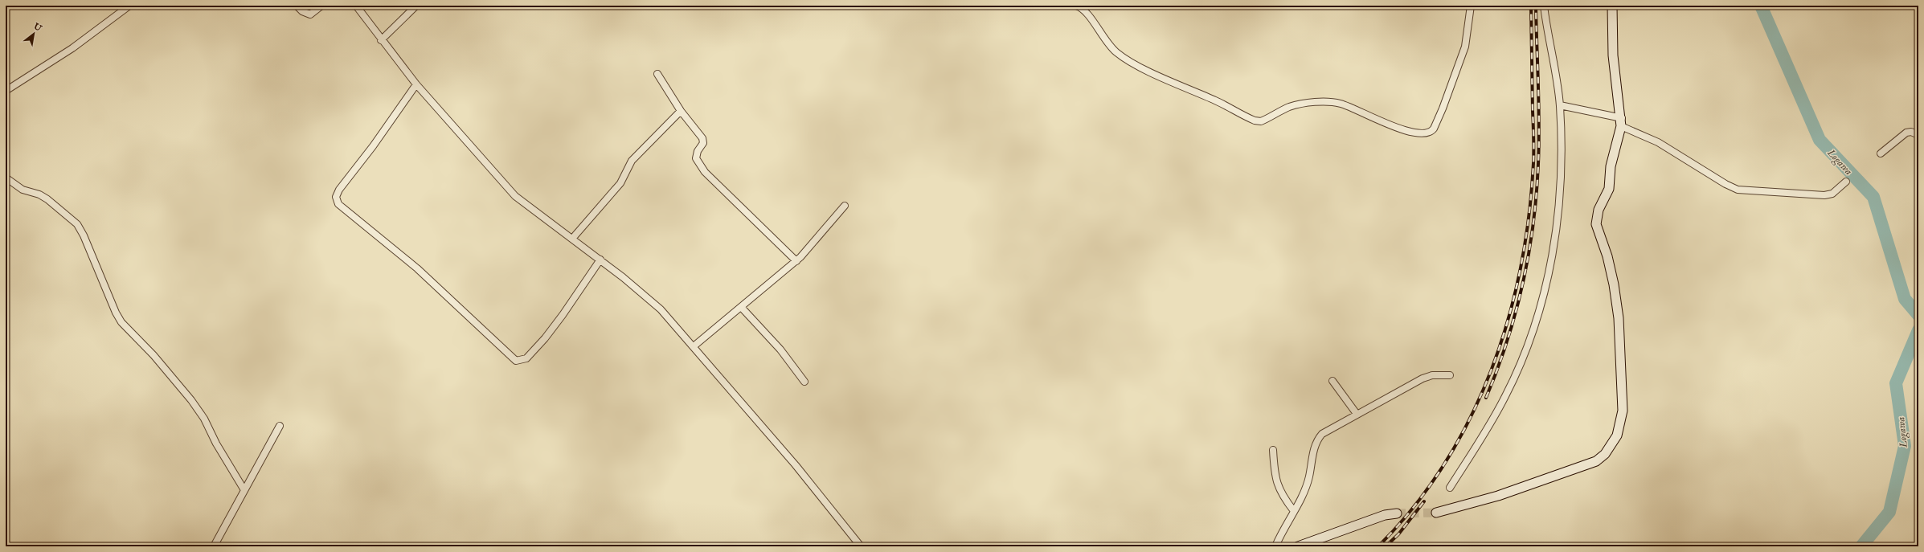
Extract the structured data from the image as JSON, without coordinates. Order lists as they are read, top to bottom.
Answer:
{
  "water": ["Logawa"],
  "north": "top right"
}
